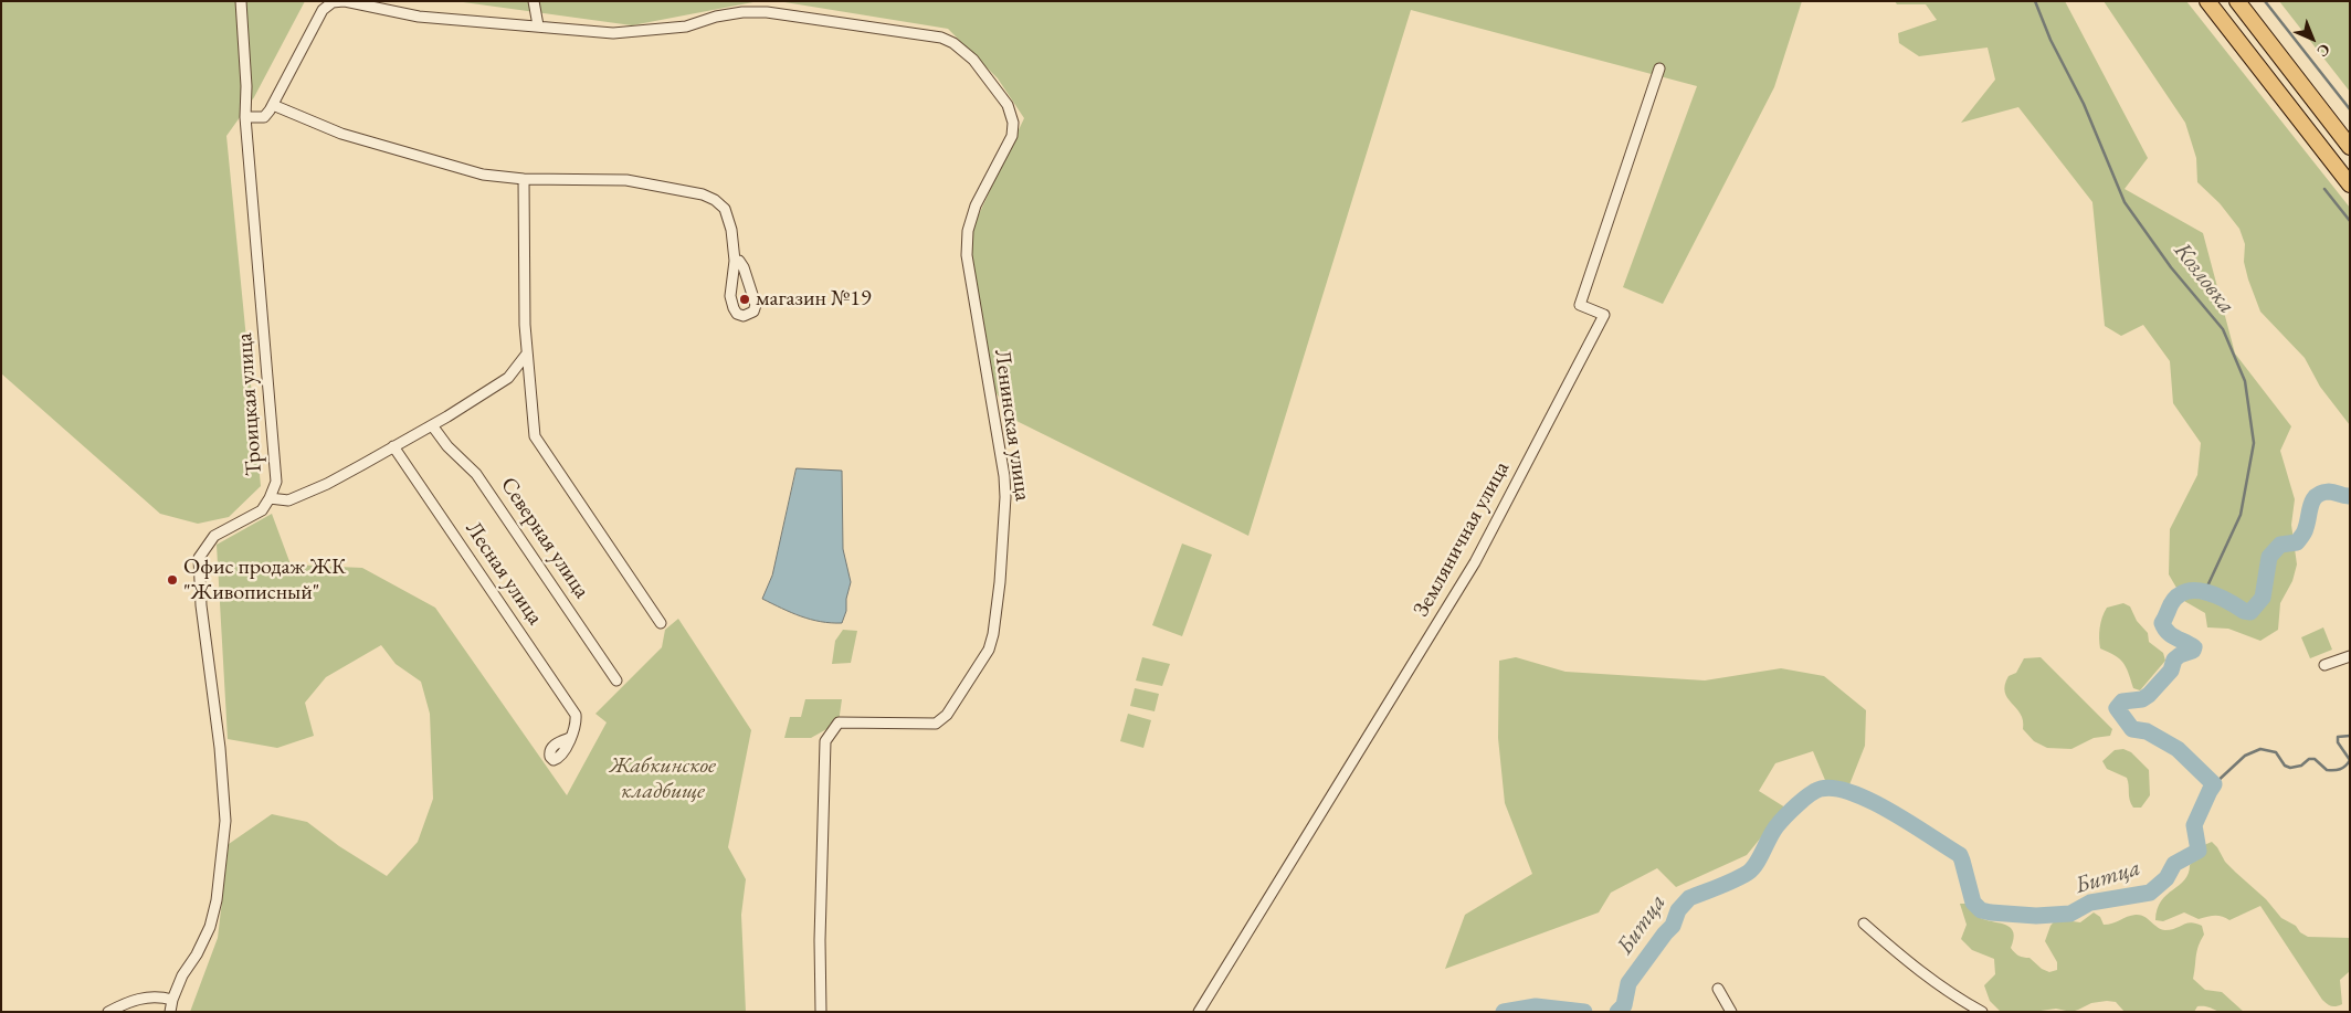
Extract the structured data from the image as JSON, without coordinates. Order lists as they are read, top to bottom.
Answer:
{
  "streets": {
    "street": [
      "Троицкая улица",
      "Ленинская улица",
      "Северная улица",
      "Земляничная улица",
      "Лесная улица"
    ]
  },
  "water": ["Козловка", "Битца"],
  "parks": ["Жабкинское кладбище"],
  "places": ["магазин №19", "Офис продаж ЖК \"Живописный\""],
  "north": "bottom right"
}
